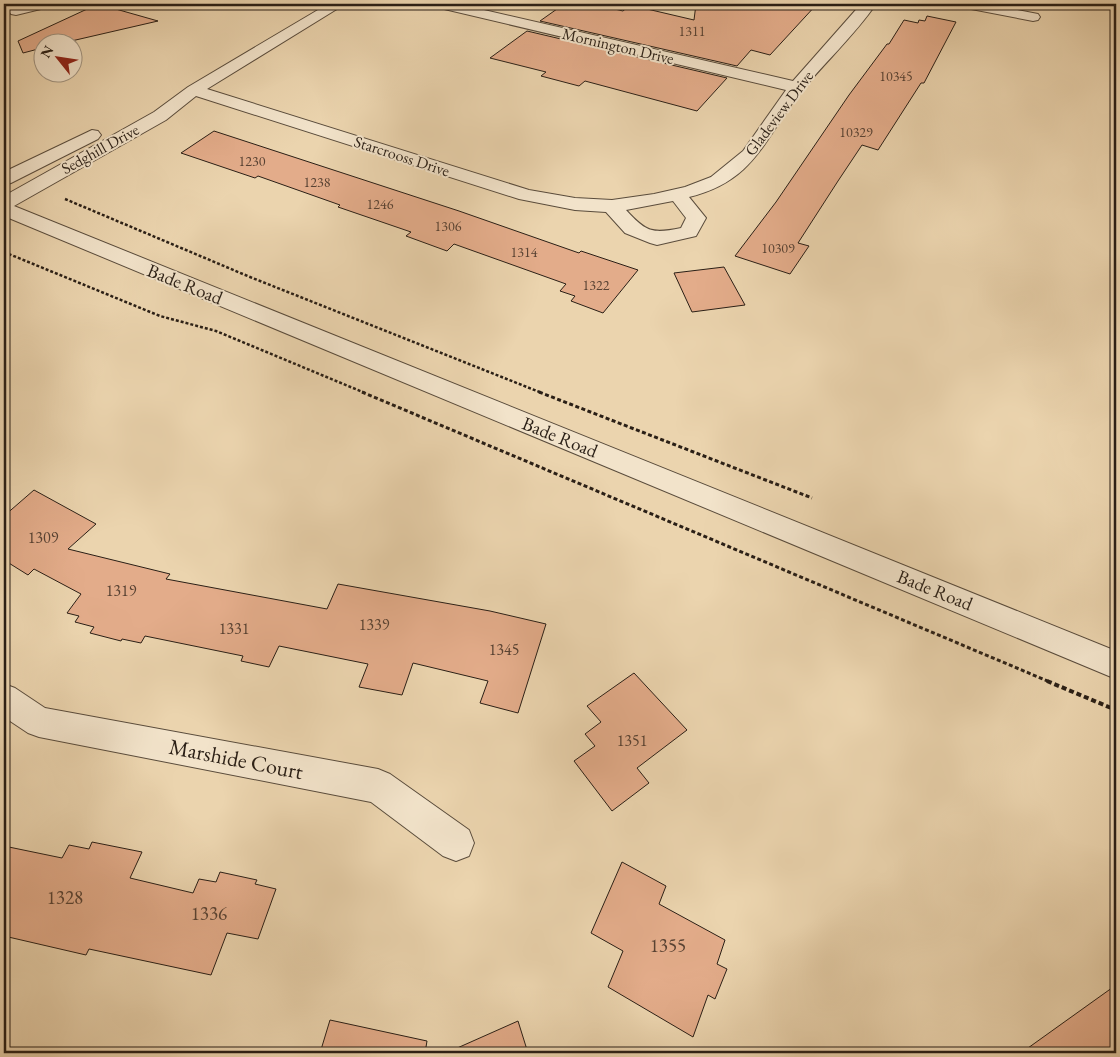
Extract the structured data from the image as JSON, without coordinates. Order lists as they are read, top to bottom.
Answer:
{
  "streets": {
    "street": [
      "Mornington Drive",
      "Gladeview Drive",
      "Sedghill Drive",
      "Starcrooss Drive",
      "Bade Road",
      "Marshide Court"
    ]
  },
  "crossings": [
    ["Mornington Drive", "Gladeview Drive"],
    ["Gladeview Drive", "Starcrooss Drive"],
    ["Sedghill Drive", "Starcrooss Drive"]
  ],
  "house_numbers": [
    "1311",
    "10345",
    "10329",
    "1230",
    "1238",
    "1246",
    "1306",
    "10309",
    "1314",
    "1322",
    "1309",
    "1319",
    "1339",
    "1331",
    "1345",
    "1351",
    "1328",
    "1336",
    "1355"
  ],
  "north": "top left"
}
